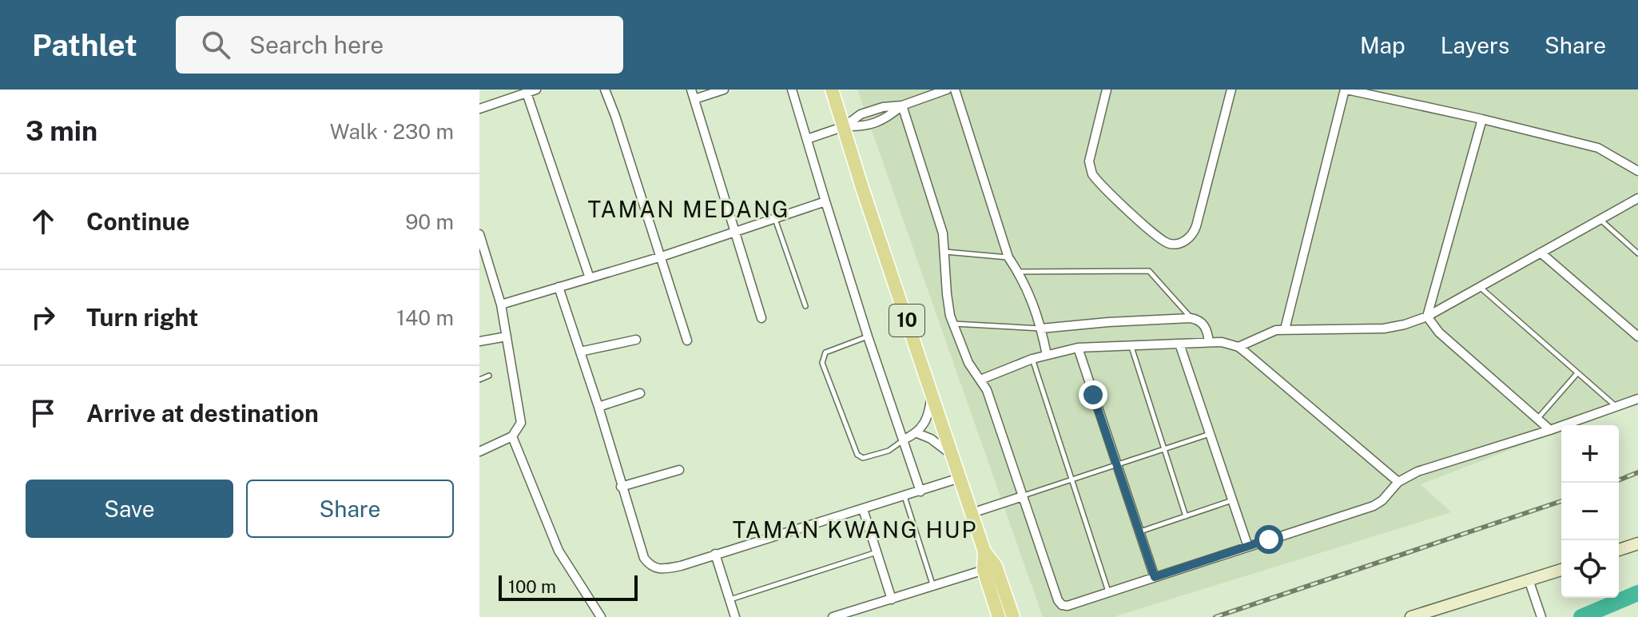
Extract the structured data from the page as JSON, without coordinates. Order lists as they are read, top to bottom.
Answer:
{
  "streets": {
    "main road": ["10"]
  },
  "districts": ["TAMAN MEDANG", "TAMAN KWANG HUP"],
  "scale_bar": "100 m",
  "page": {
    "header": "Pathlet",
    "search": "Search here",
    "nav": ["Map", "Layers", "Share"],
    "heading": ["3 min", "Walk · 230 m"],
    "list": [
      ["Continue", "90 m"],
      ["Turn right", "140 m"],
      "Arrive at destination"
    ],
    "map_buttons": ["+", "−"],
    "buttons": ["Save", "Share"],
    "scale": "100 m"
  }
}
